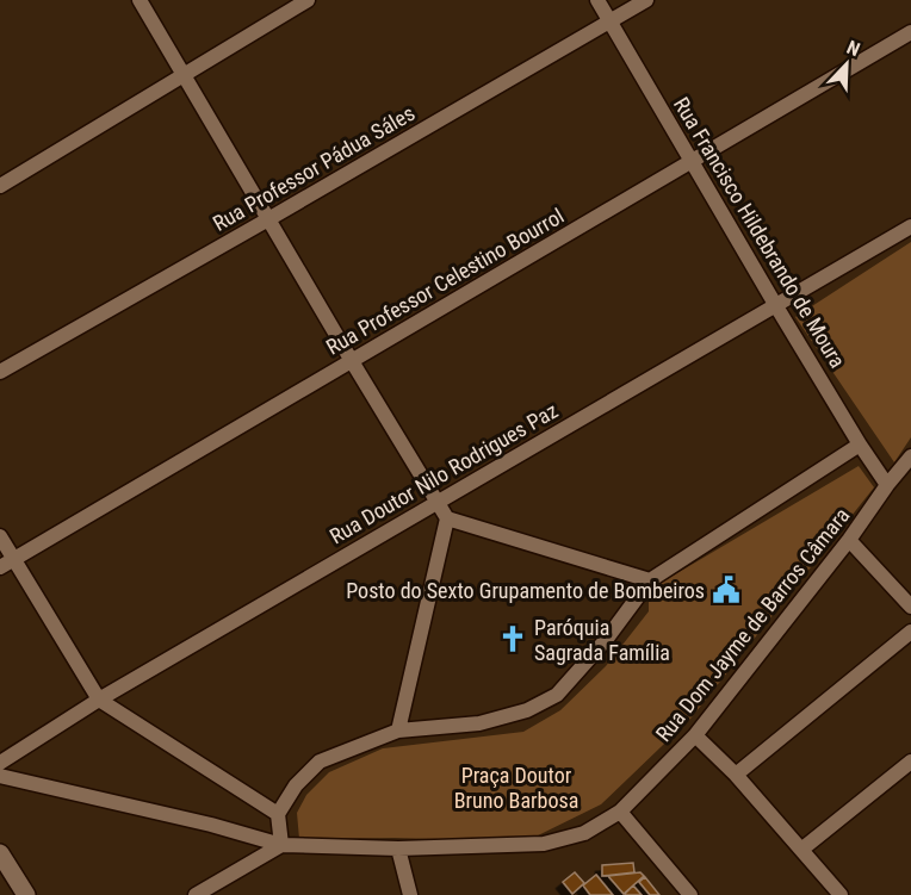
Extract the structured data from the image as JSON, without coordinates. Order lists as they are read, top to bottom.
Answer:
{
  "streets": {
    "street": [
      "Rua Professor Pádua Sáles",
      "Rua Francisco Hildebrando de Moura",
      "Rua Professor Celestino Bourrol",
      "Rua Doutor Nilo Rodrigues Paz",
      "Rua Dom Jayme de Barros Câmara"
    ]
  },
  "crossings": [
    ["Rua Professor Pádua Sáles", "Rua Francisco Hildebrando de Moura"],
    ["Rua Francisco Hildebrando de Moura", "Rua Professor Celestino Bourrol"],
    ["Rua Francisco Hildebrando de Moura", "Rua Doutor Nilo Rodrigues Paz"],
    ["Rua Francisco Hildebrando de Moura", "Rua Dom Jayme de Barros Câmara"]
  ],
  "parks": ["Praça Doutor Bruno Barbosa"],
  "places": {
    "public building": ["Posto do Sexto Grupamento de Bombeiros"],
    "church": ["Paróquia Sagrada Família"]
  },
  "north": "top right"
}
